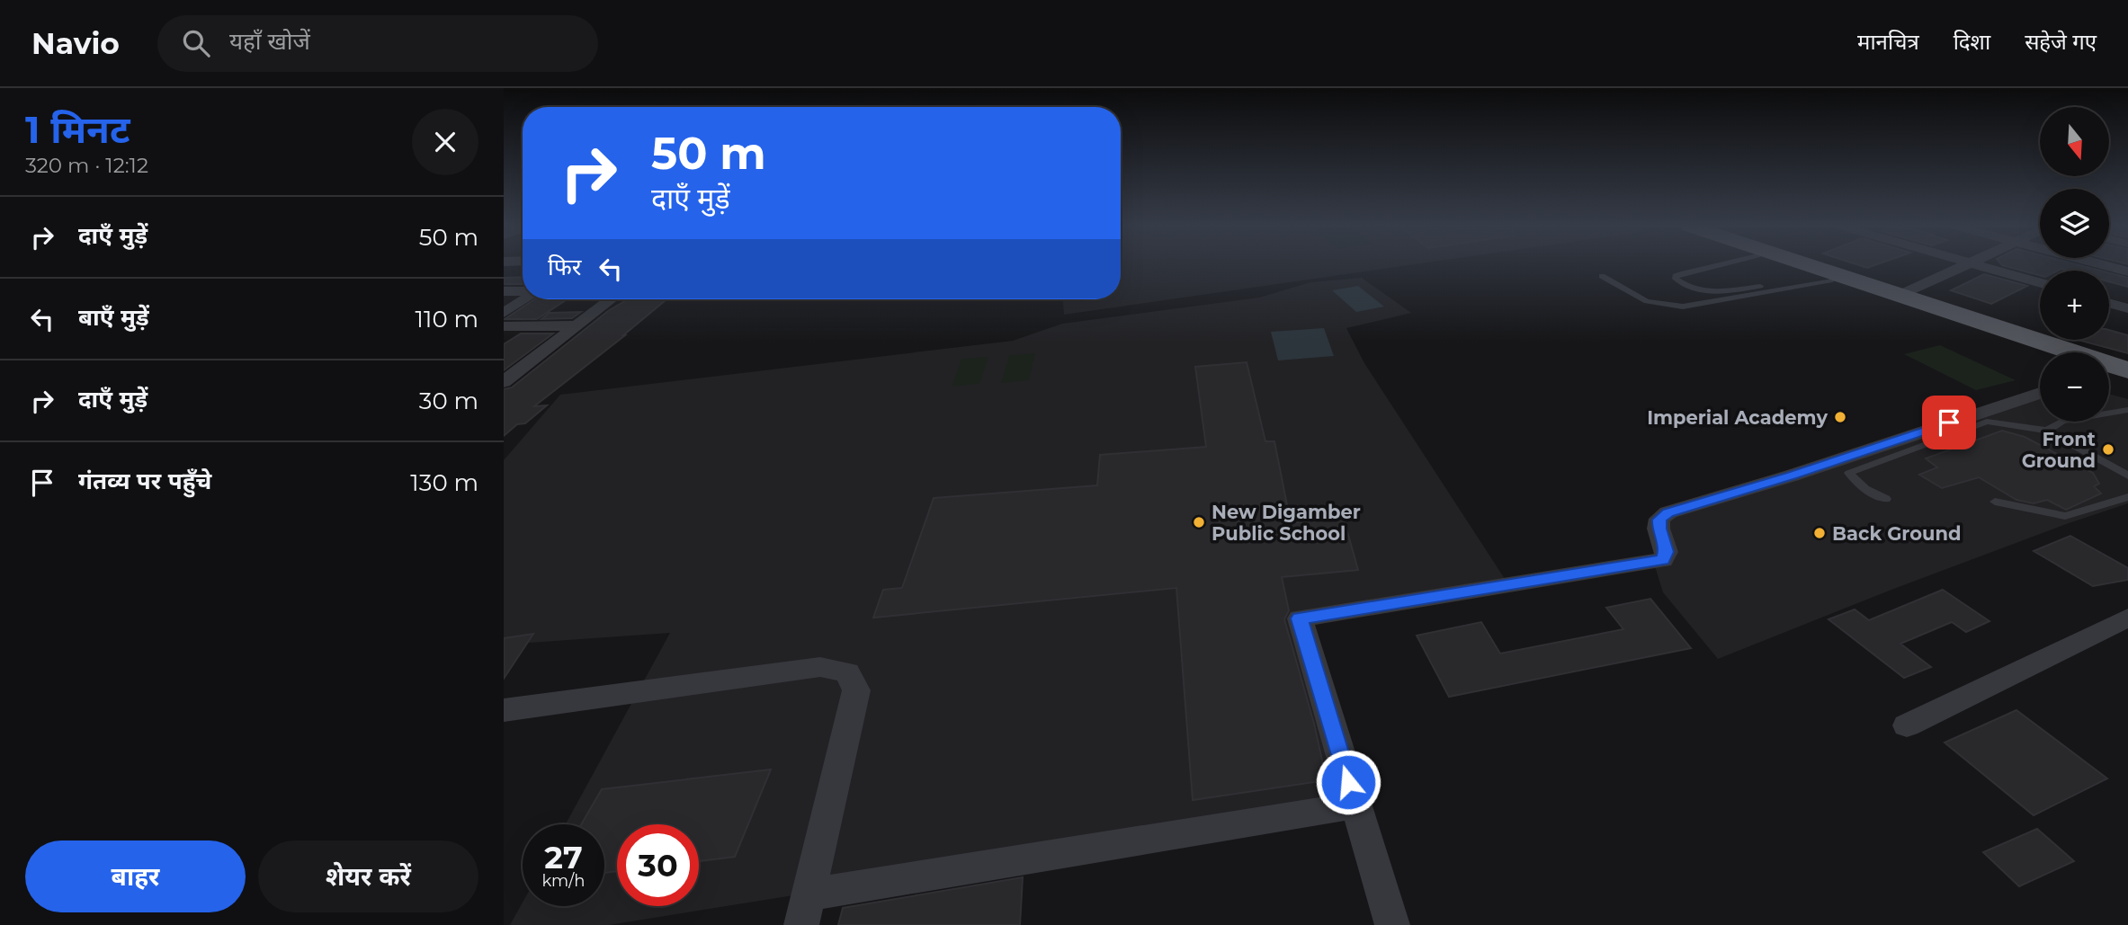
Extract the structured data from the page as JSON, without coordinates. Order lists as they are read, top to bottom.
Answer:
{
  "places": [
    "Imperial Academy",
    "Front Ground",
    "New Digamber Public School",
    "Back Ground"
  ],
  "north": "bottom",
  "page": {
    "header": "Navio",
    "search": "यहाँ खोजें",
    "nav": ["मानचित्र", "दिशा", "सहेजे गए"],
    "heading": ["1 मिनट", "320 m · 12:12"],
    "map_buttons": ["+", "−"],
    "turn": ["50 m", "दाएँ मुड़ें"],
    "list": [
      {
        "name": "दाएँ मुड़ें",
        "value": "50 m"
      },
      {
        "name": "बाएँ मुड़ें",
        "value": "110 m"
      },
      {
        "name": "दाएँ मुड़ें",
        "value": "30 m"
      },
      {
        "name": "गंतव्य पर पहुँचे",
        "value": "130 m"
      }
    ],
    "then": "फिर",
    "speed": "27 km/h",
    "limit": "30",
    "buttons": ["बाहर", "शेयर करें"]
  }
}
